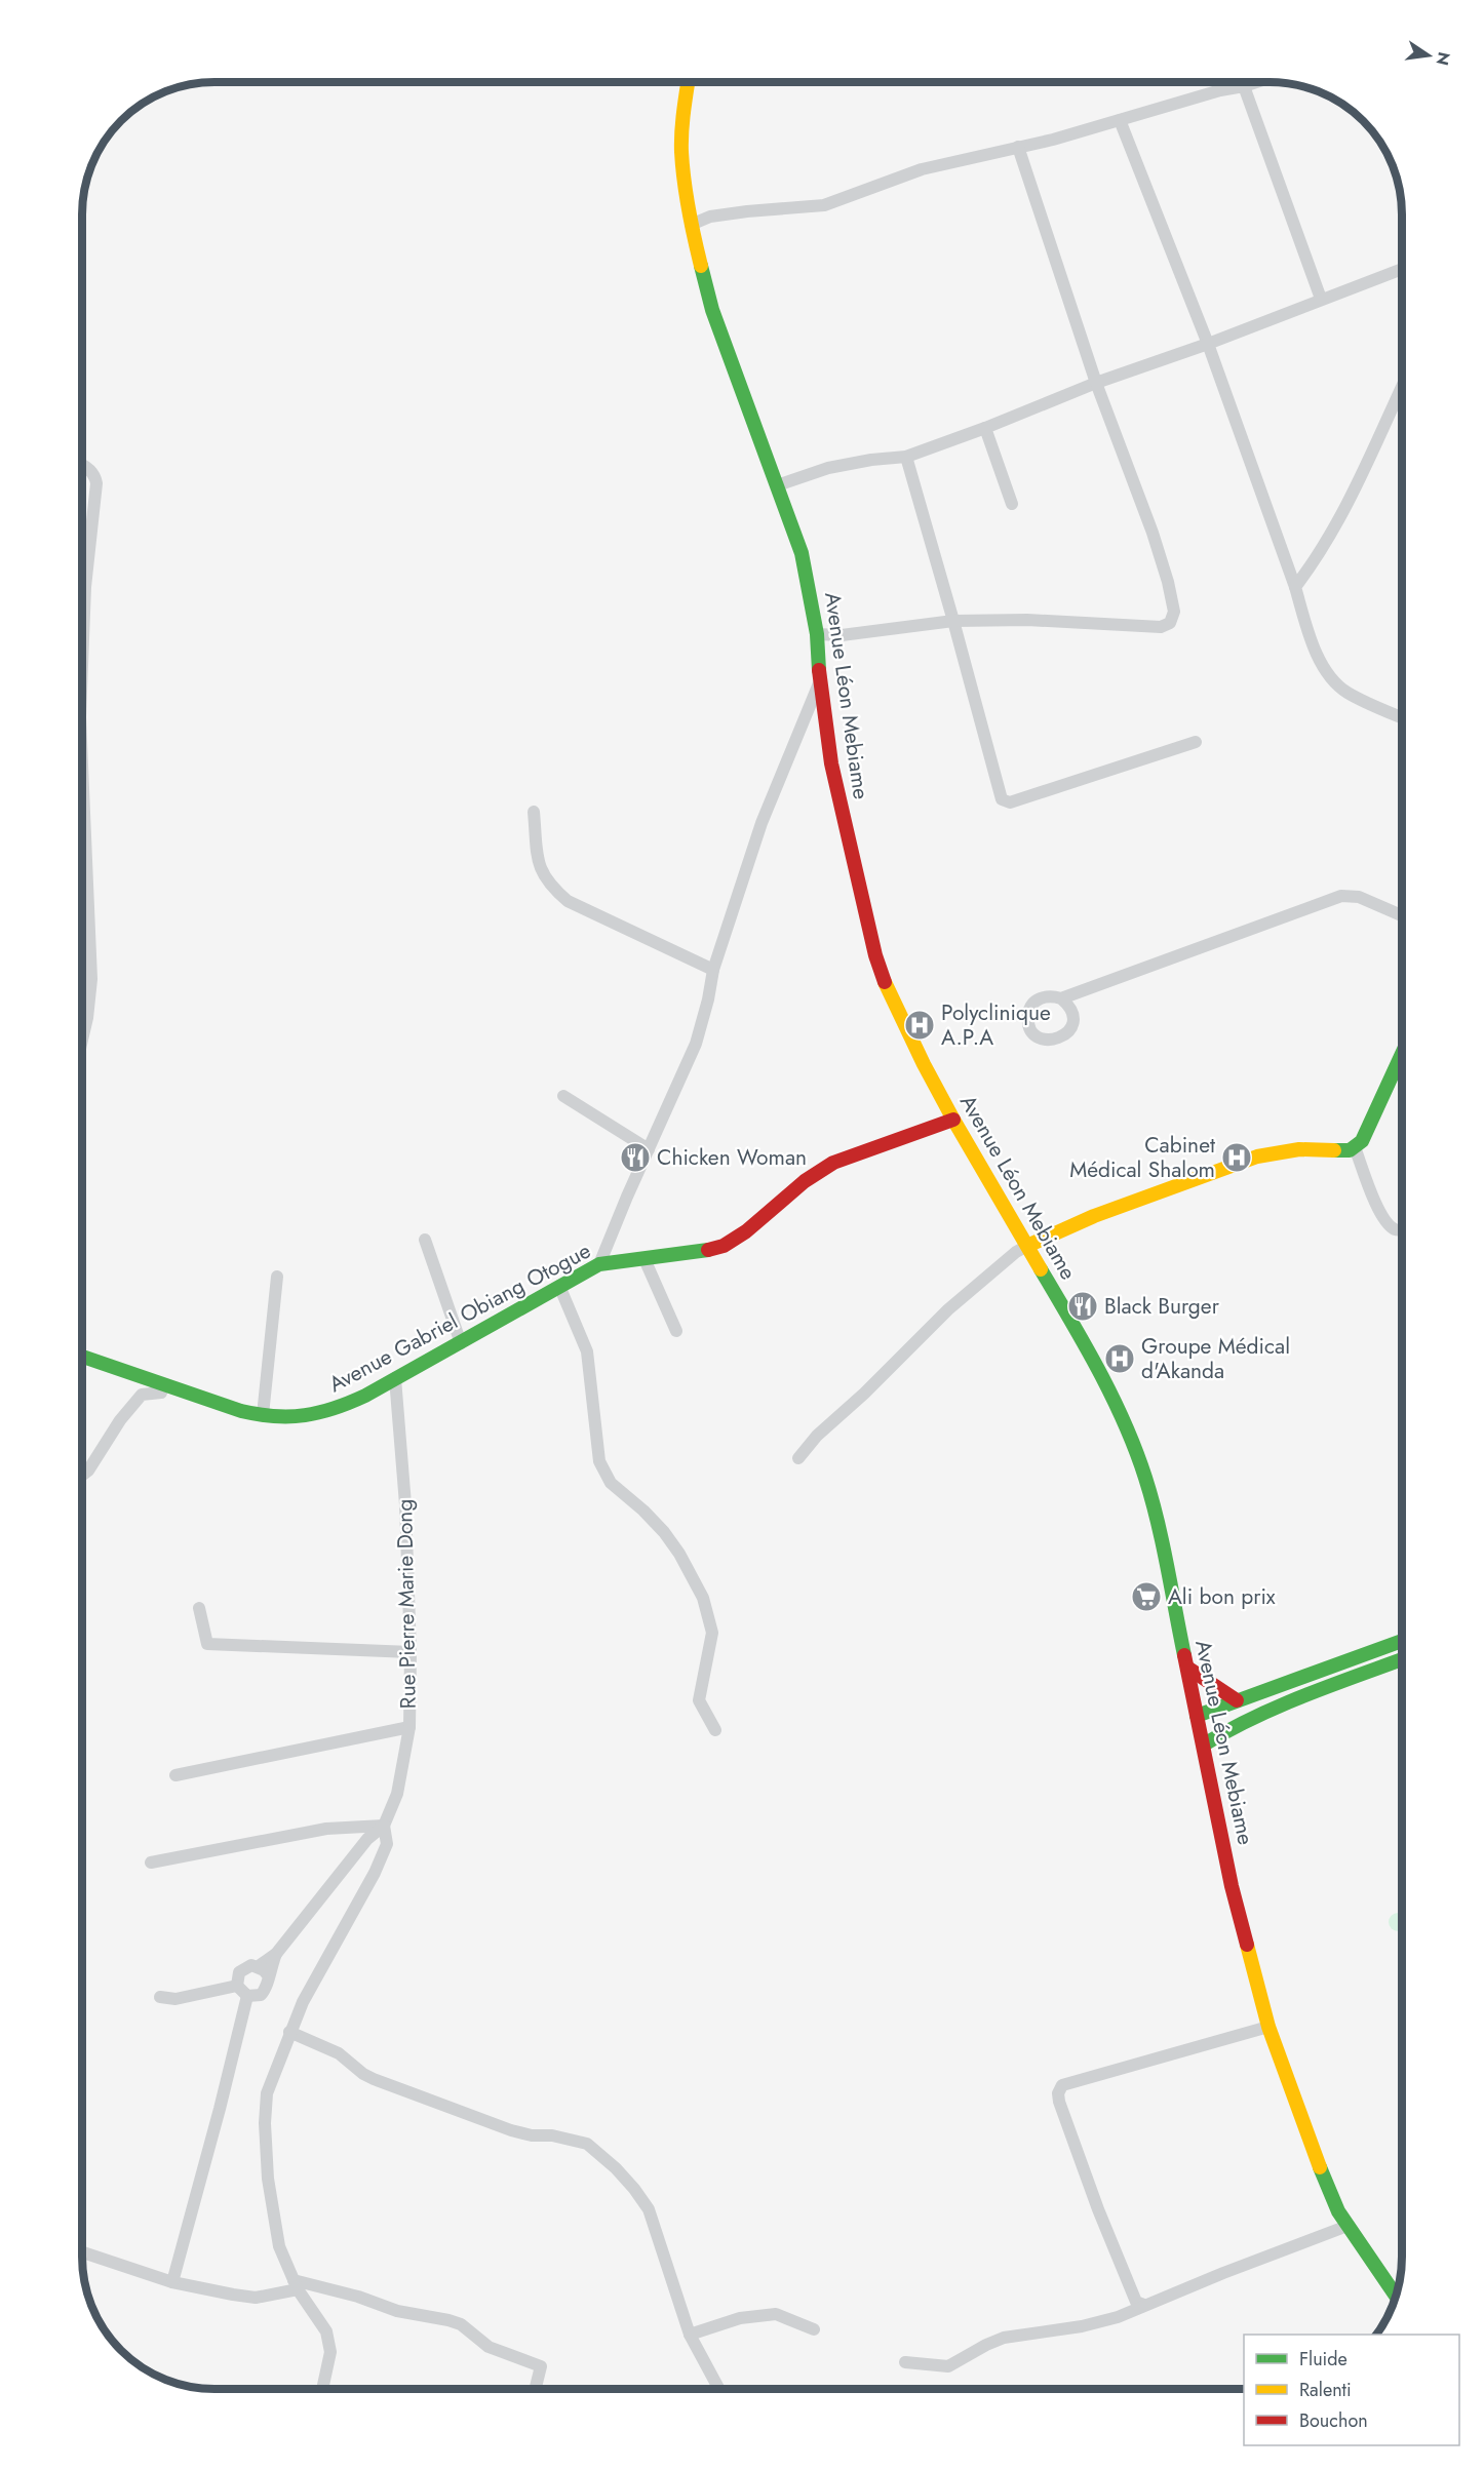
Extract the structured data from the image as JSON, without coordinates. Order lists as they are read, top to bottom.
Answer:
{
  "streets": {
    "street": ["Avenue Léon Mebiame", "Avenue Gabriel Obiang Otogue", "Rue Pierre Marie Dong"]
  },
  "crossings": [
    ["Avenue Léon Mebiame", "Avenue Gabriel Obiang Otogue"],
    ["Avenue Gabriel Obiang Otogue", "Rue Pierre Marie Dong"]
  ],
  "places": {
    "hospital": ["Polyclinique A.P.A", "Cabinet Médical Shalom", "Groupe Médical d'Akanda"],
    "restaurant": ["Chicken Woman", "Black Burger"],
    "supermarket": ["Ali bon prix"]
  },
  "legend": ["Fluide", "Ralenti", "Bouchon"],
  "north": "right"
}
